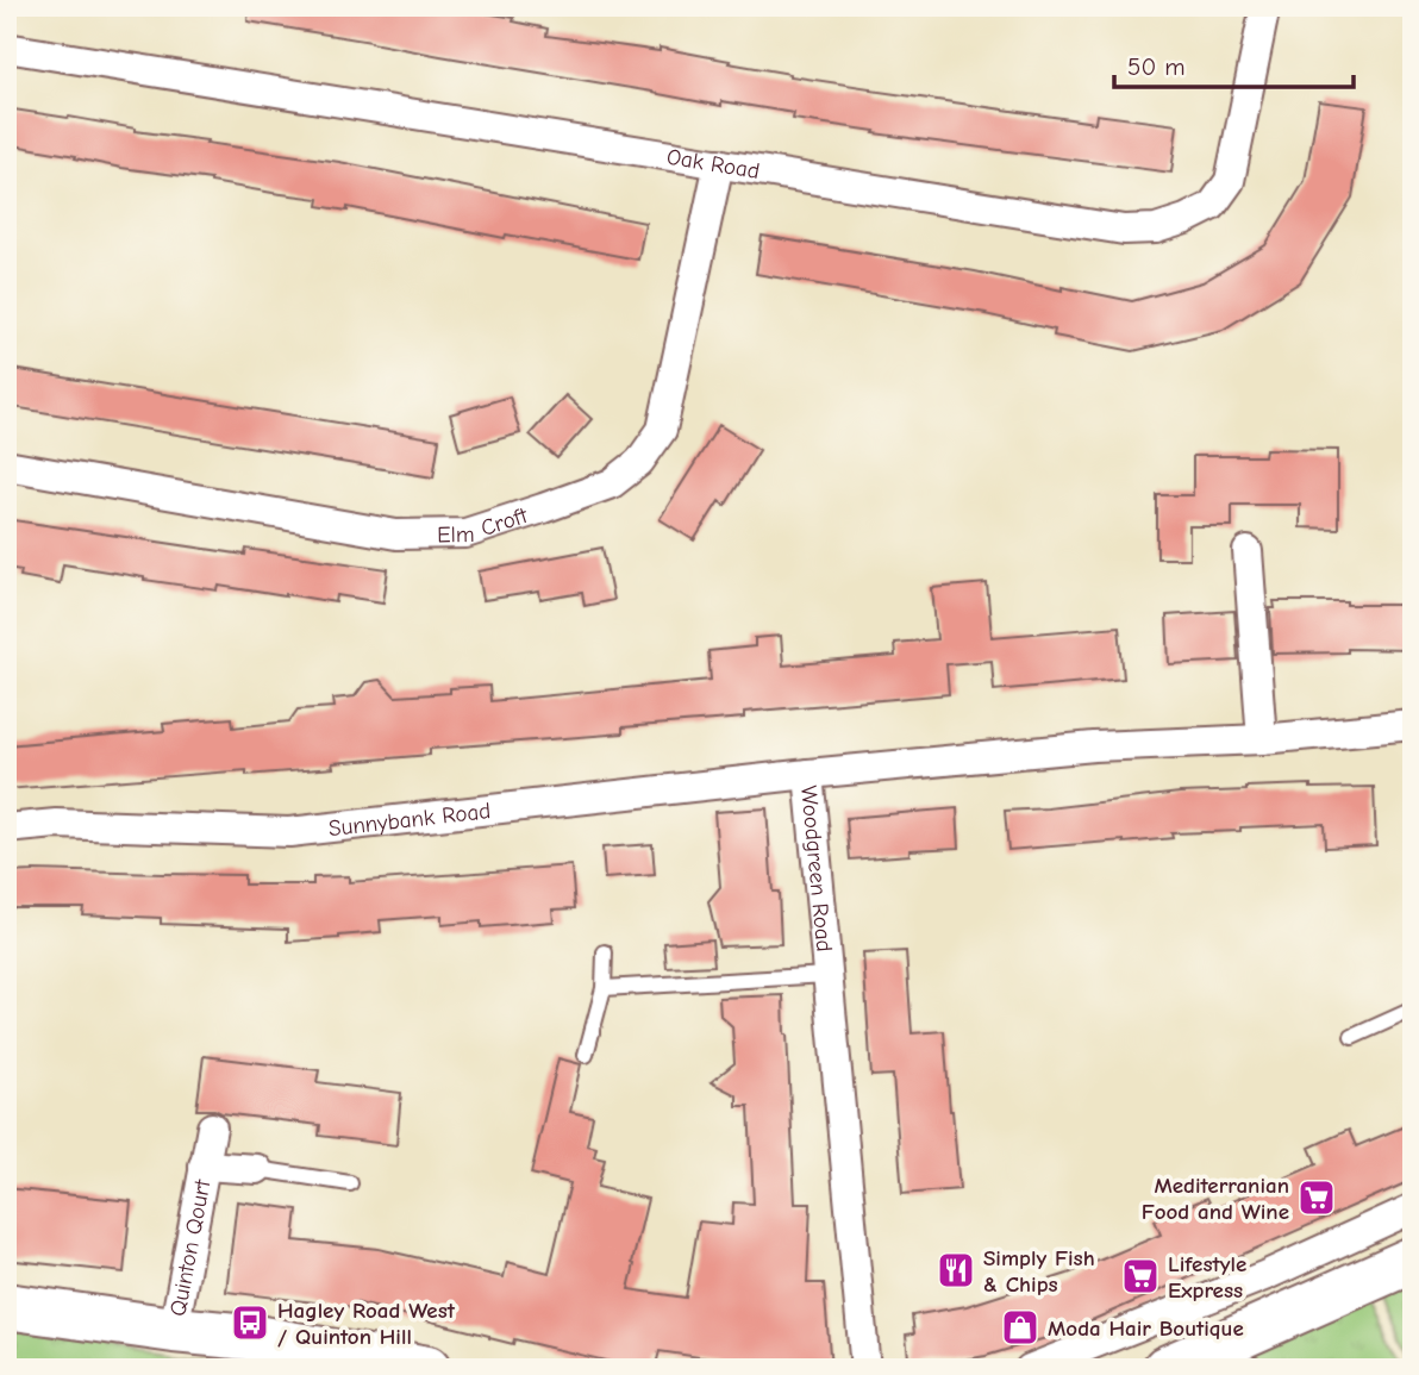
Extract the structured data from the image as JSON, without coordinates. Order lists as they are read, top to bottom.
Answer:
{
  "streets": {
    "street": [
      "Oak Road",
      "Elm Croft",
      "Sunnybank Road",
      "Woodgreen Road",
      "Quinton Qourt"
    ]
  },
  "crossings": [
    ["Oak Road", "Elm Croft"],
    ["Sunnybank Road", "Woodgreen Road"]
  ],
  "places": {
    "supermarket": ["Mediterranian Food and Wine", "Lifestyle Express"],
    "restaurant": ["Simply Fish & Chips"],
    "bus stop": ["Hagley Road West / Quinton Hill"],
    "shop": ["Moda Hair Boutique"]
  },
  "scale_bar": "50 m"
}
